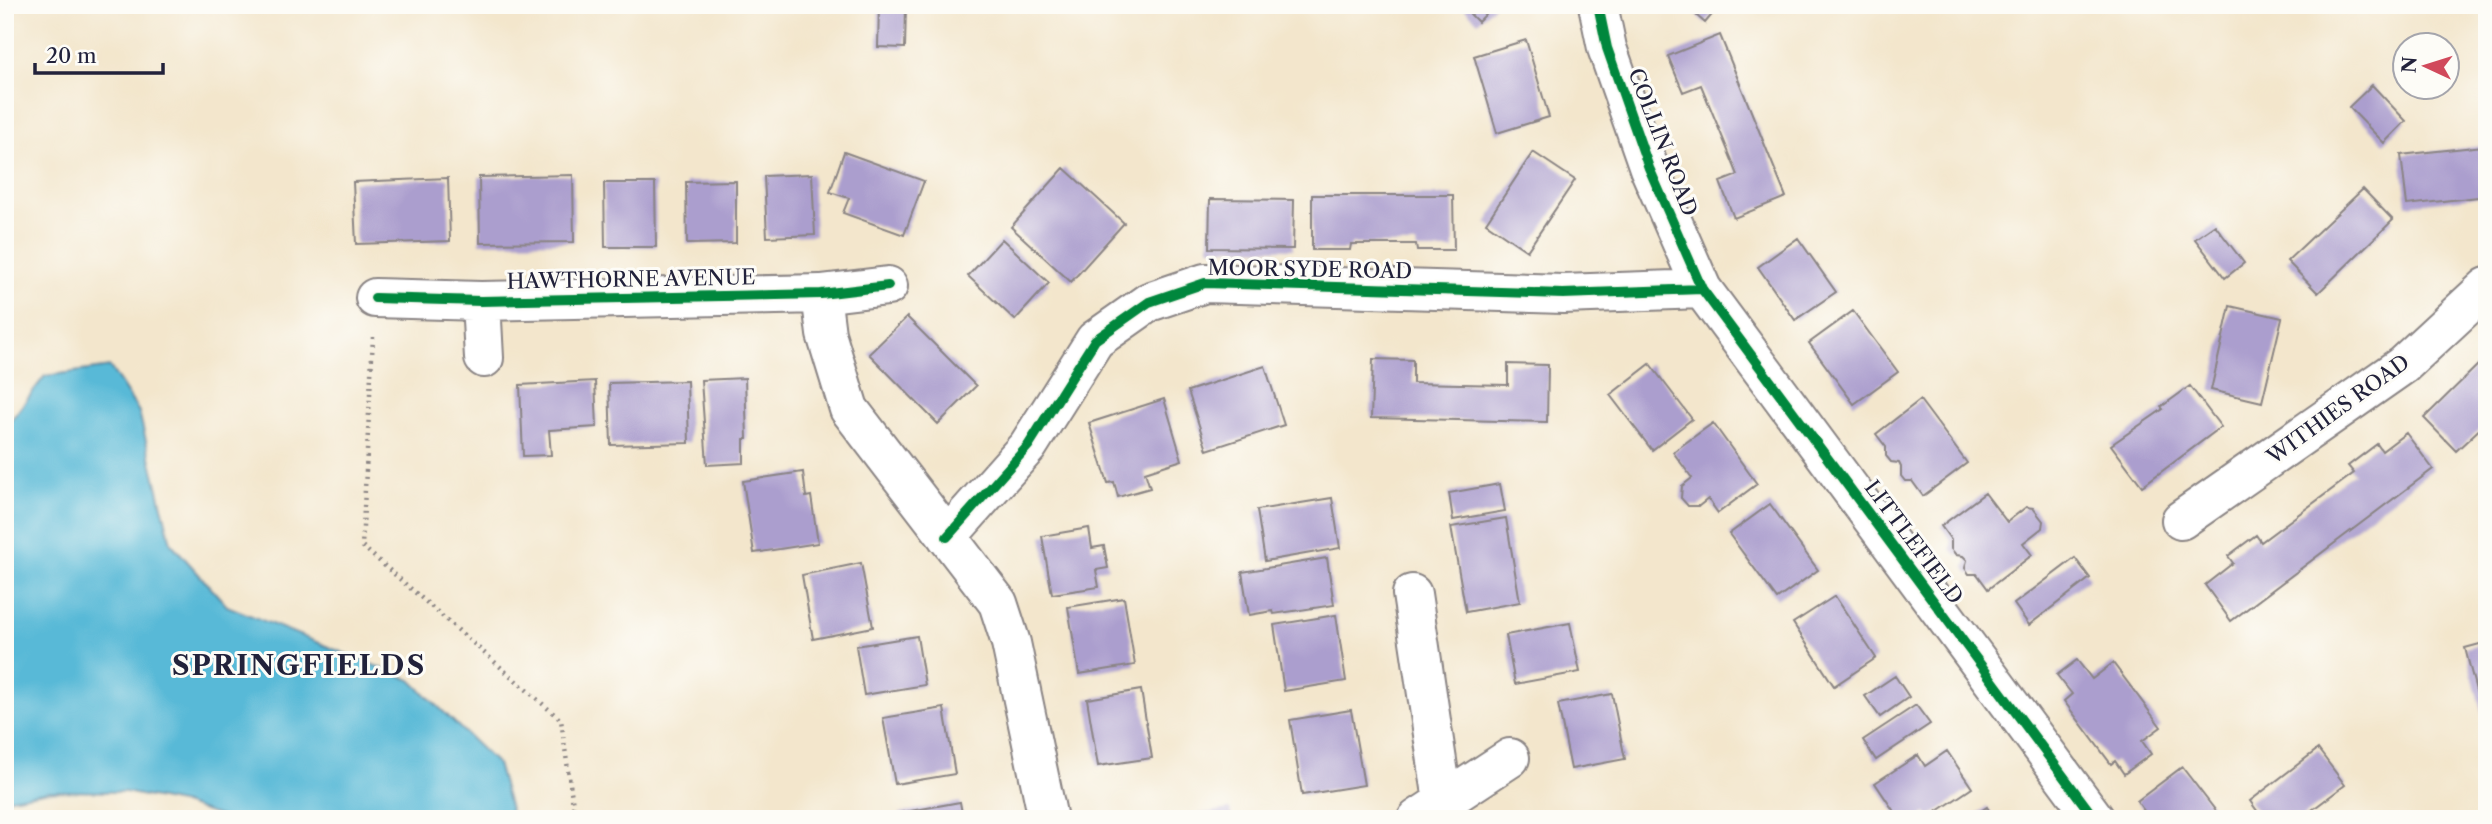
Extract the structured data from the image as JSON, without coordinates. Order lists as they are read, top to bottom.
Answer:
{
  "streets": {
    "street": [
      "COLLIN ROAD",
      "MOOR SYDE ROAD",
      "HAWTHORNE AVENUE",
      "WITHIES ROAD",
      "LITTLEFIELD"
    ]
  },
  "crossings": [
    ["COLLIN ROAD", "MOOR SYDE ROAD"],
    ["COLLIN ROAD", "LITTLEFIELD"],
    ["MOOR SYDE ROAD", "LITTLEFIELD"]
  ],
  "districts": ["SPRINGFIELDS"],
  "scale_bar": "20 m",
  "north": "left"
}
